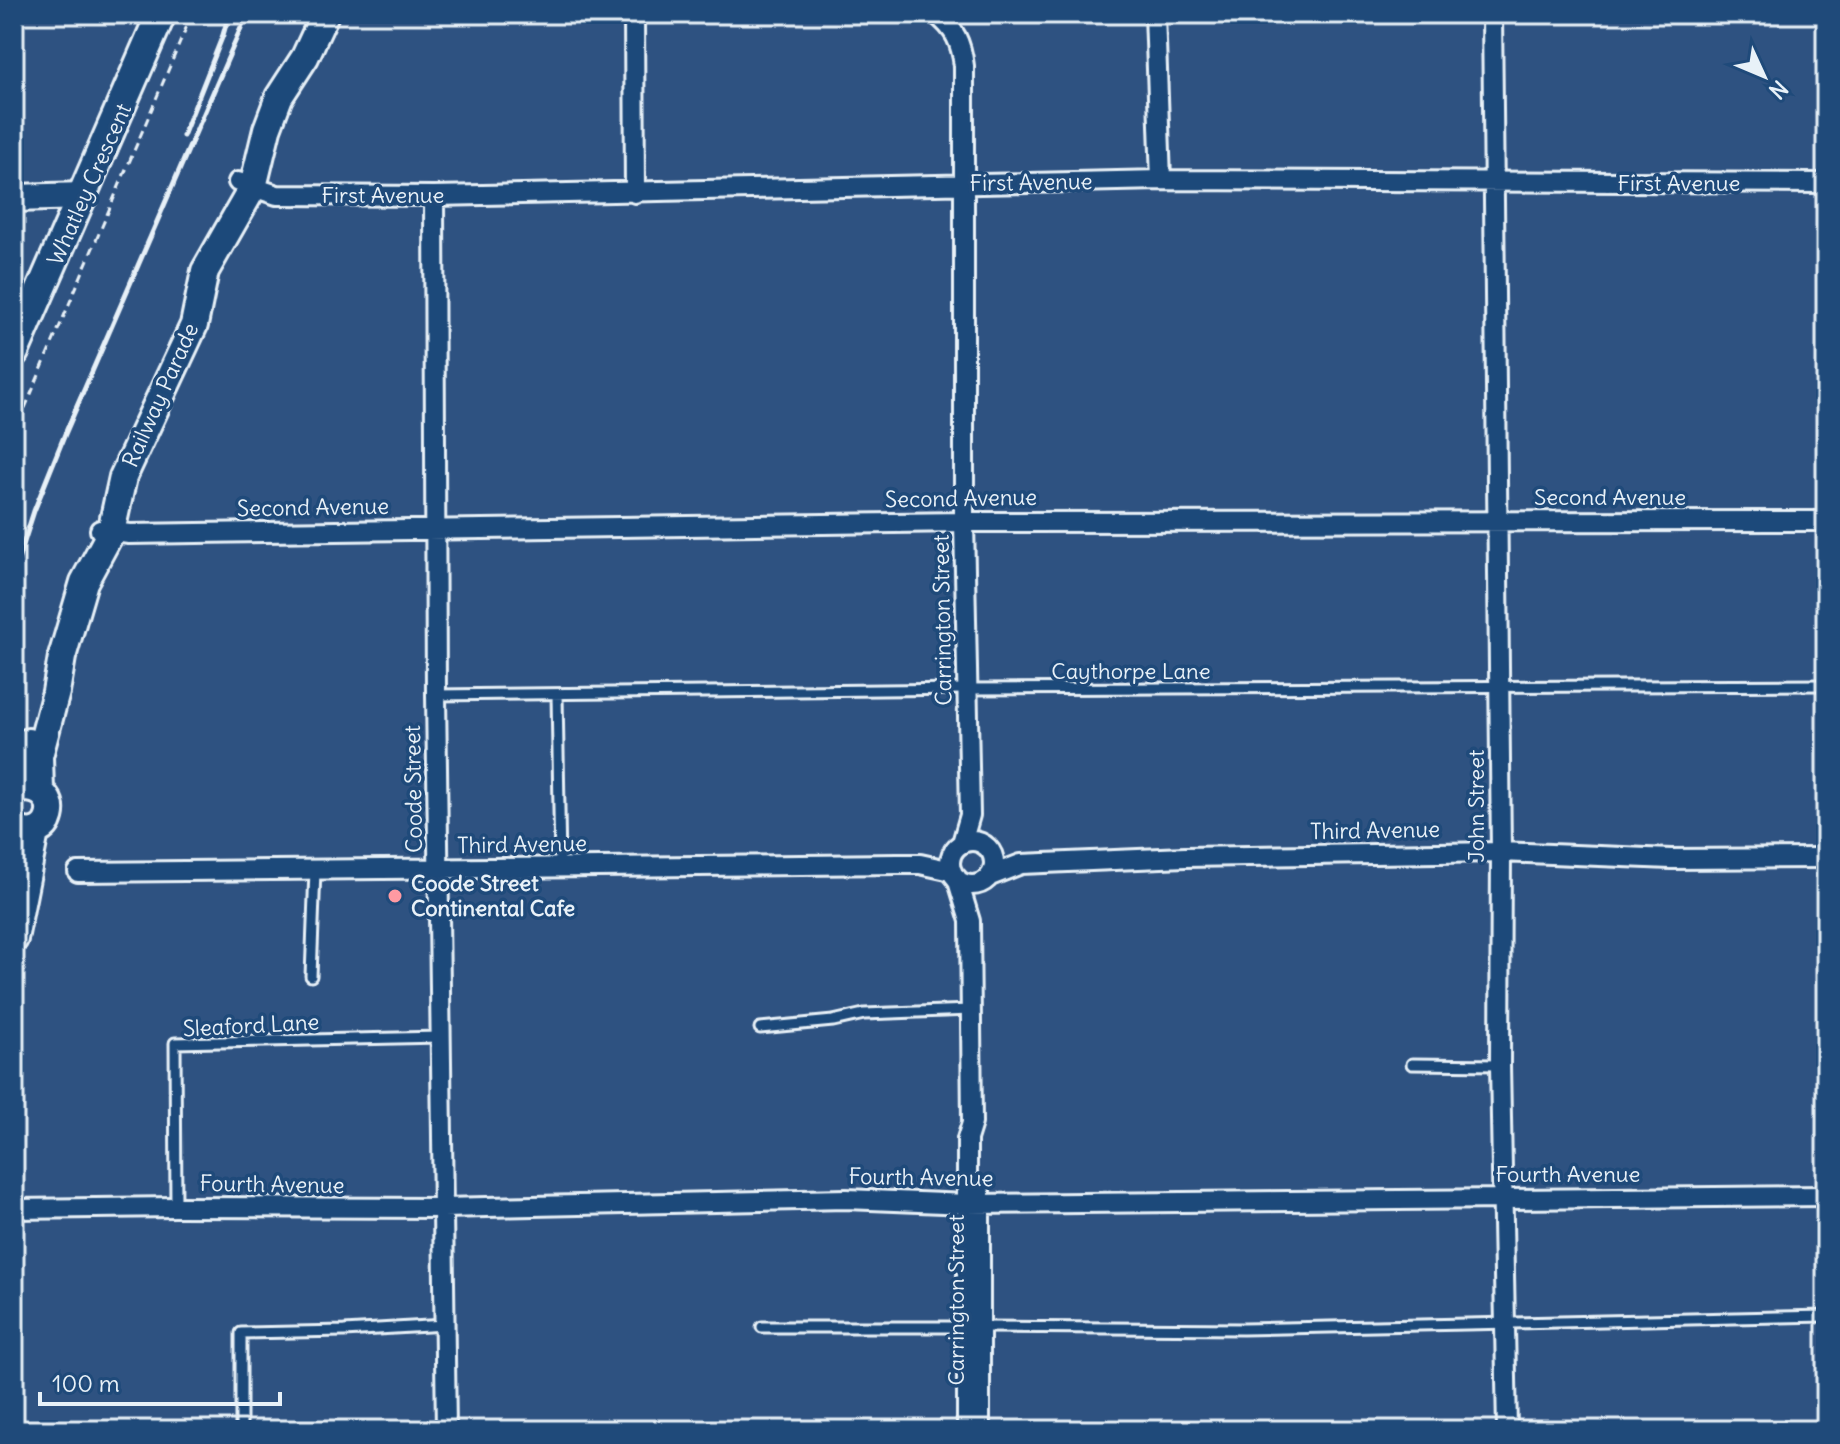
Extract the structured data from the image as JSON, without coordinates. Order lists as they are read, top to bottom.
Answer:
{
  "streets": {
    "main road": ["Whatley Crescent"],
    "street": [
      "First Avenue",
      "Railway Parade",
      "Second Avenue",
      "Carrington Street",
      "Coode Street",
      "John Street",
      "Third Avenue",
      "Fourth Avenue"
    ],
    "lane": ["Caythorpe Lane", "Sleaford Lane"]
  },
  "crossings": [
    ["First Avenue", "Railway Parade"],
    ["First Avenue", "Carrington Street"],
    ["First Avenue", "Coode Street"],
    ["First Avenue", "John Street"],
    ["Railway Parade", "Second Avenue"],
    ["Second Avenue", "Carrington Street"],
    ["Second Avenue", "Coode Street"],
    ["Second Avenue", "John Street"],
    ["Carrington Street", "Caythorpe Lane"],
    ["Carrington Street", "Third Avenue"],
    ["Carrington Street", "Fourth Avenue"],
    ["Caythorpe Lane", "Coode Street"],
    ["Caythorpe Lane", "John Street"],
    ["Coode Street", "Third Avenue"],
    ["Coode Street", "Sleaford Lane"],
    ["Coode Street", "Fourth Avenue"],
    ["John Street", "Third Avenue"],
    ["John Street", "Fourth Avenue"],
    ["Sleaford Lane", "Fourth Avenue"]
  ],
  "places": ["Coode Street Continental Cafe"],
  "scale_bar": "100 m",
  "north": "bottom right"
}
